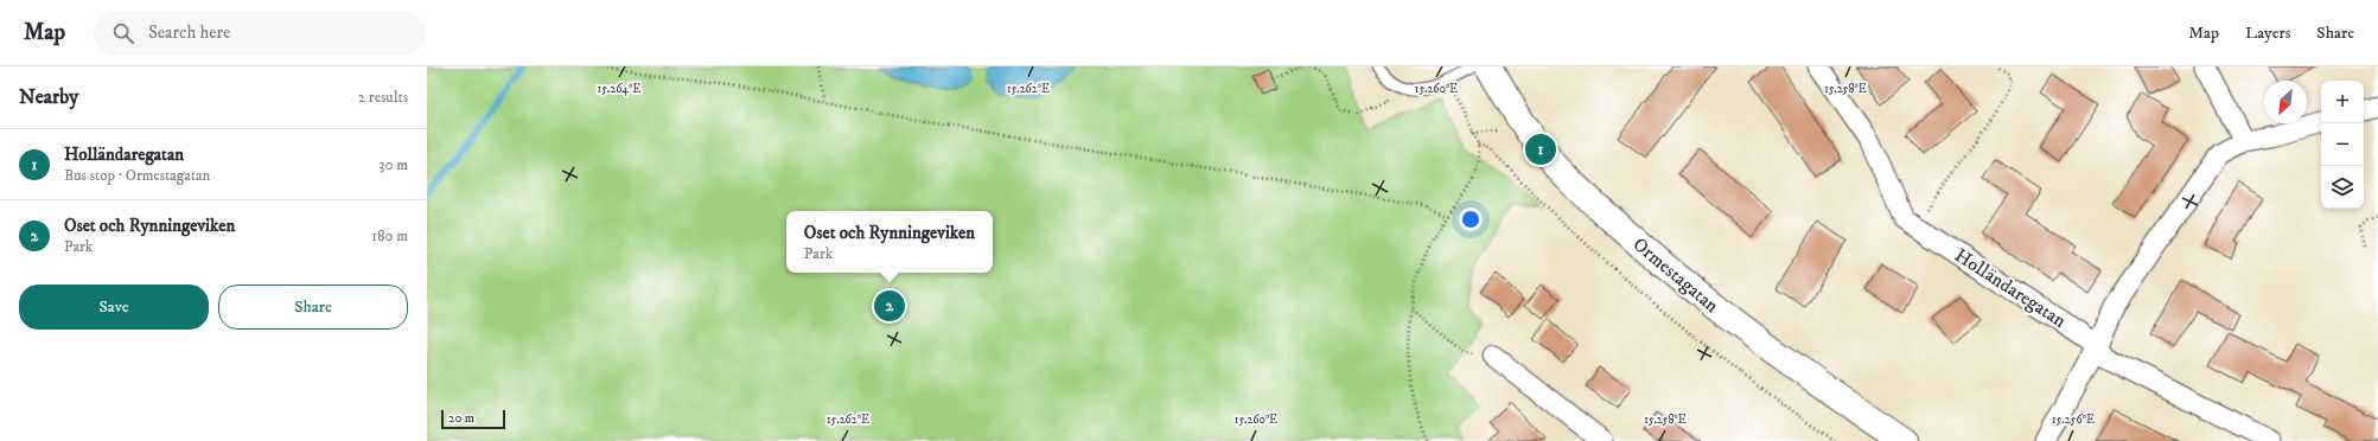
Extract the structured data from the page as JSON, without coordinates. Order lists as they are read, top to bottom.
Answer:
{
  "streets": {
    "street": ["Ormestagatan", "Holländaregatan"]
  },
  "scale_bar": "20 m",
  "north": "bottom left",
  "page": {
    "header": "Map",
    "search": "Search here",
    "nav": ["Map", "Layers", "Share"],
    "heading": ["Nearby", "2 results"],
    "map_buttons": ["+", "−"],
    "list": [
      {
        "mark": "1",
        "name": "Holländaregatan",
        "note": "Bus stop · Ormestagatan",
        "value": "30 m"
      },
      {
        "mark": "2",
        "name": "Oset och Rynningeviken",
        "note": "Park",
        "value": "180 m"
      }
    ],
    "pins": ["1", "2"],
    "popup": ["Oset och Rynningeviken", "Park"],
    "buttons": ["Save", "Share"],
    "scale": "20 m"
  },
  "coordinates": [
    "15.264°E",
    "15.262°E",
    "15.260°E",
    "15.258°E",
    "15.256°E"
  ]
}
